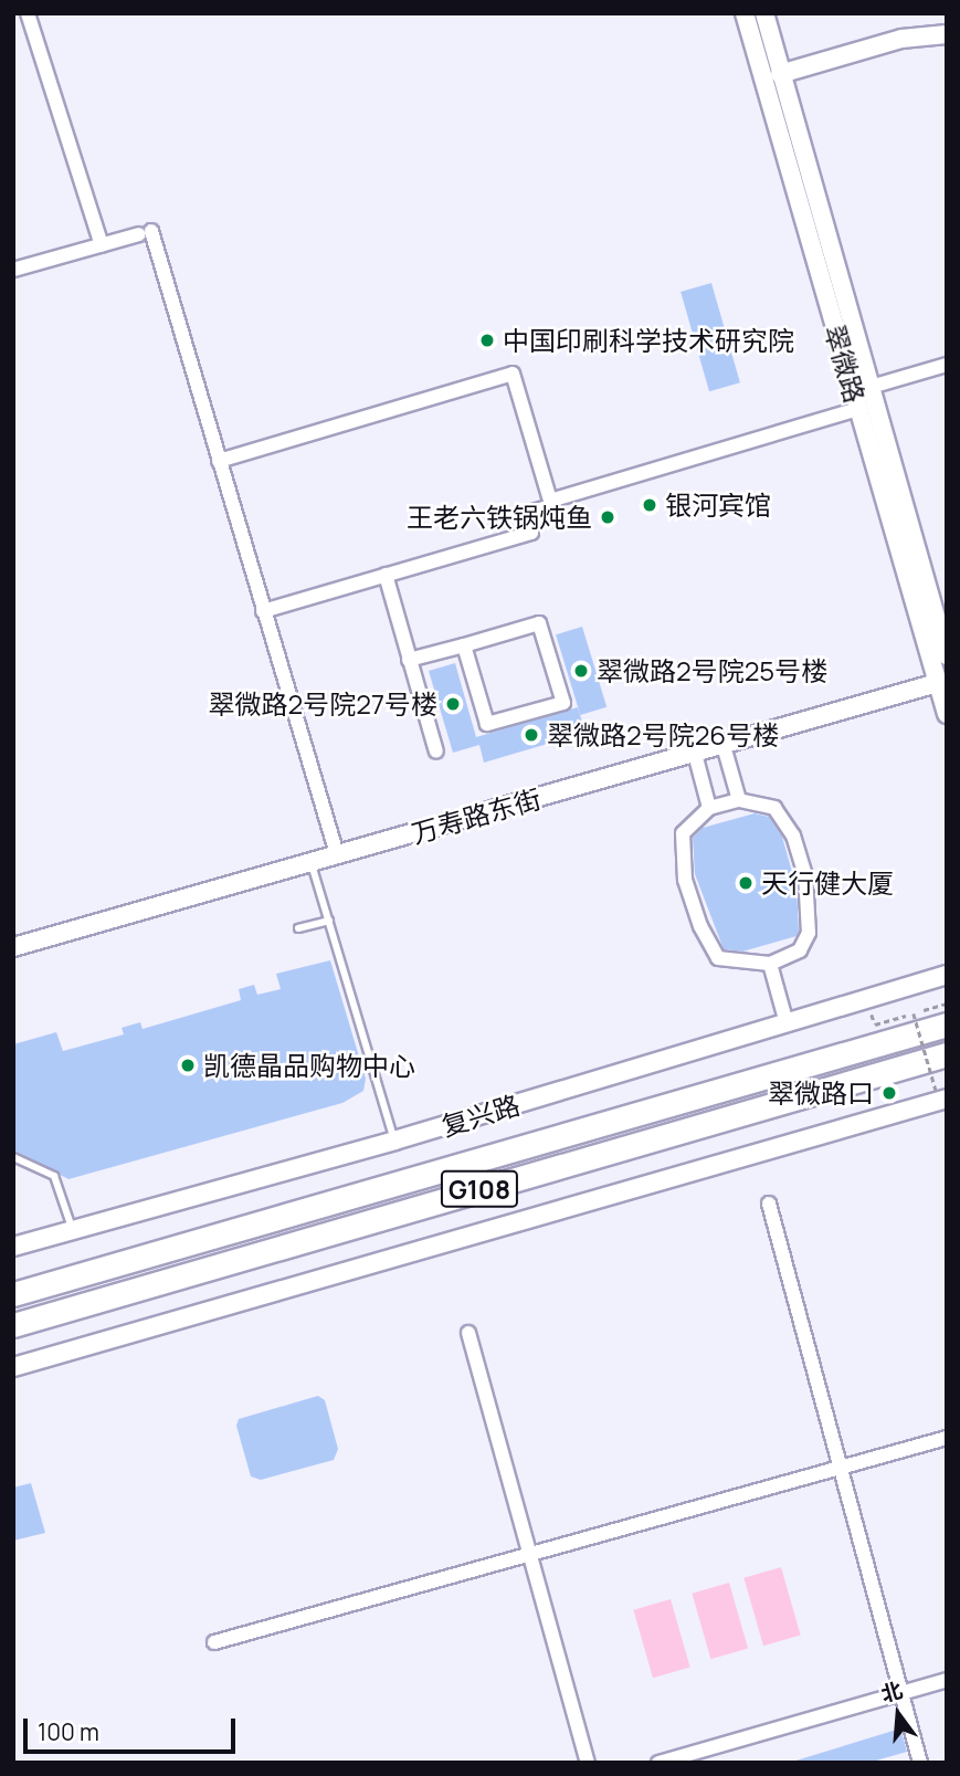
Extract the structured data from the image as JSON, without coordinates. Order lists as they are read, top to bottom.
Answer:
{
  "streets": {
    "highway": ["复兴路", "G108"],
    "street": ["翠微路", "万寿路东街"]
  },
  "crossings": [
    ["翠微路", "万寿路东街"]
  ],
  "places": [
    "中国印刷科学技术研究院",
    "银河宾馆",
    "王老六铁锅炖鱼",
    "翠微路2号院25号楼",
    "翠微路2号院27号楼",
    "翠微路2号院26号楼",
    "天行健大厦",
    "凯德晶品购物中心",
    "翠微路口"
  ],
  "scale_bar": "100 m",
  "north": "top"
}
